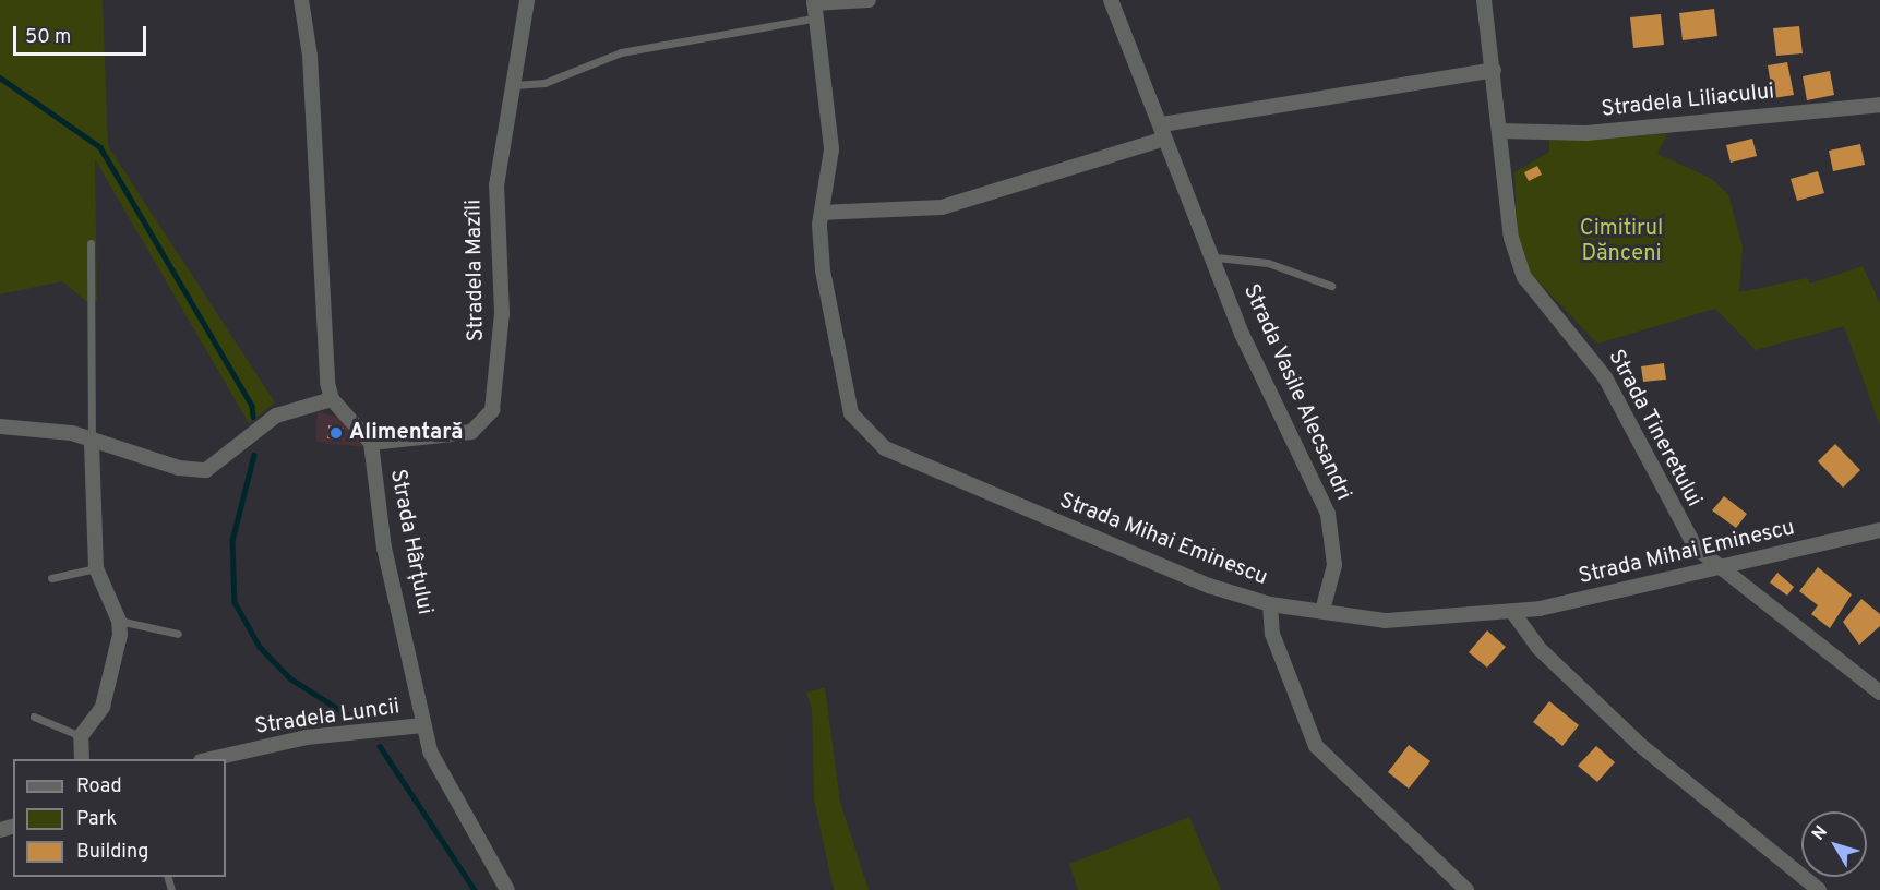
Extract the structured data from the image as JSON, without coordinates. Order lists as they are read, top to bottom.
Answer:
{
  "streets": {
    "street": [
      "Stradela Liliacului",
      "Stradela Mazîli",
      "Strada Vasile Alecsandri",
      "Strada Tineretului",
      "Strada Mihai Eminescu",
      "Strada Hârțului",
      "Stradela Luncii"
    ]
  },
  "crossings": [
    ["Stradela Liliacului", "Strada Tineretului"],
    ["Stradela Mazîli", "Strada Hârțului"],
    ["Strada Vasile Alecsandri", "Strada Mihai Eminescu"],
    ["Strada Tineretului", "Strada Mihai Eminescu"],
    ["Strada Hârțului", "Stradela Luncii"]
  ],
  "parks": ["Cimitirul Dănceni"],
  "places": ["Alimentară"],
  "legend": ["Road", "Park", "Building"],
  "scale_bar": "50 m",
  "north": "top left"
}
